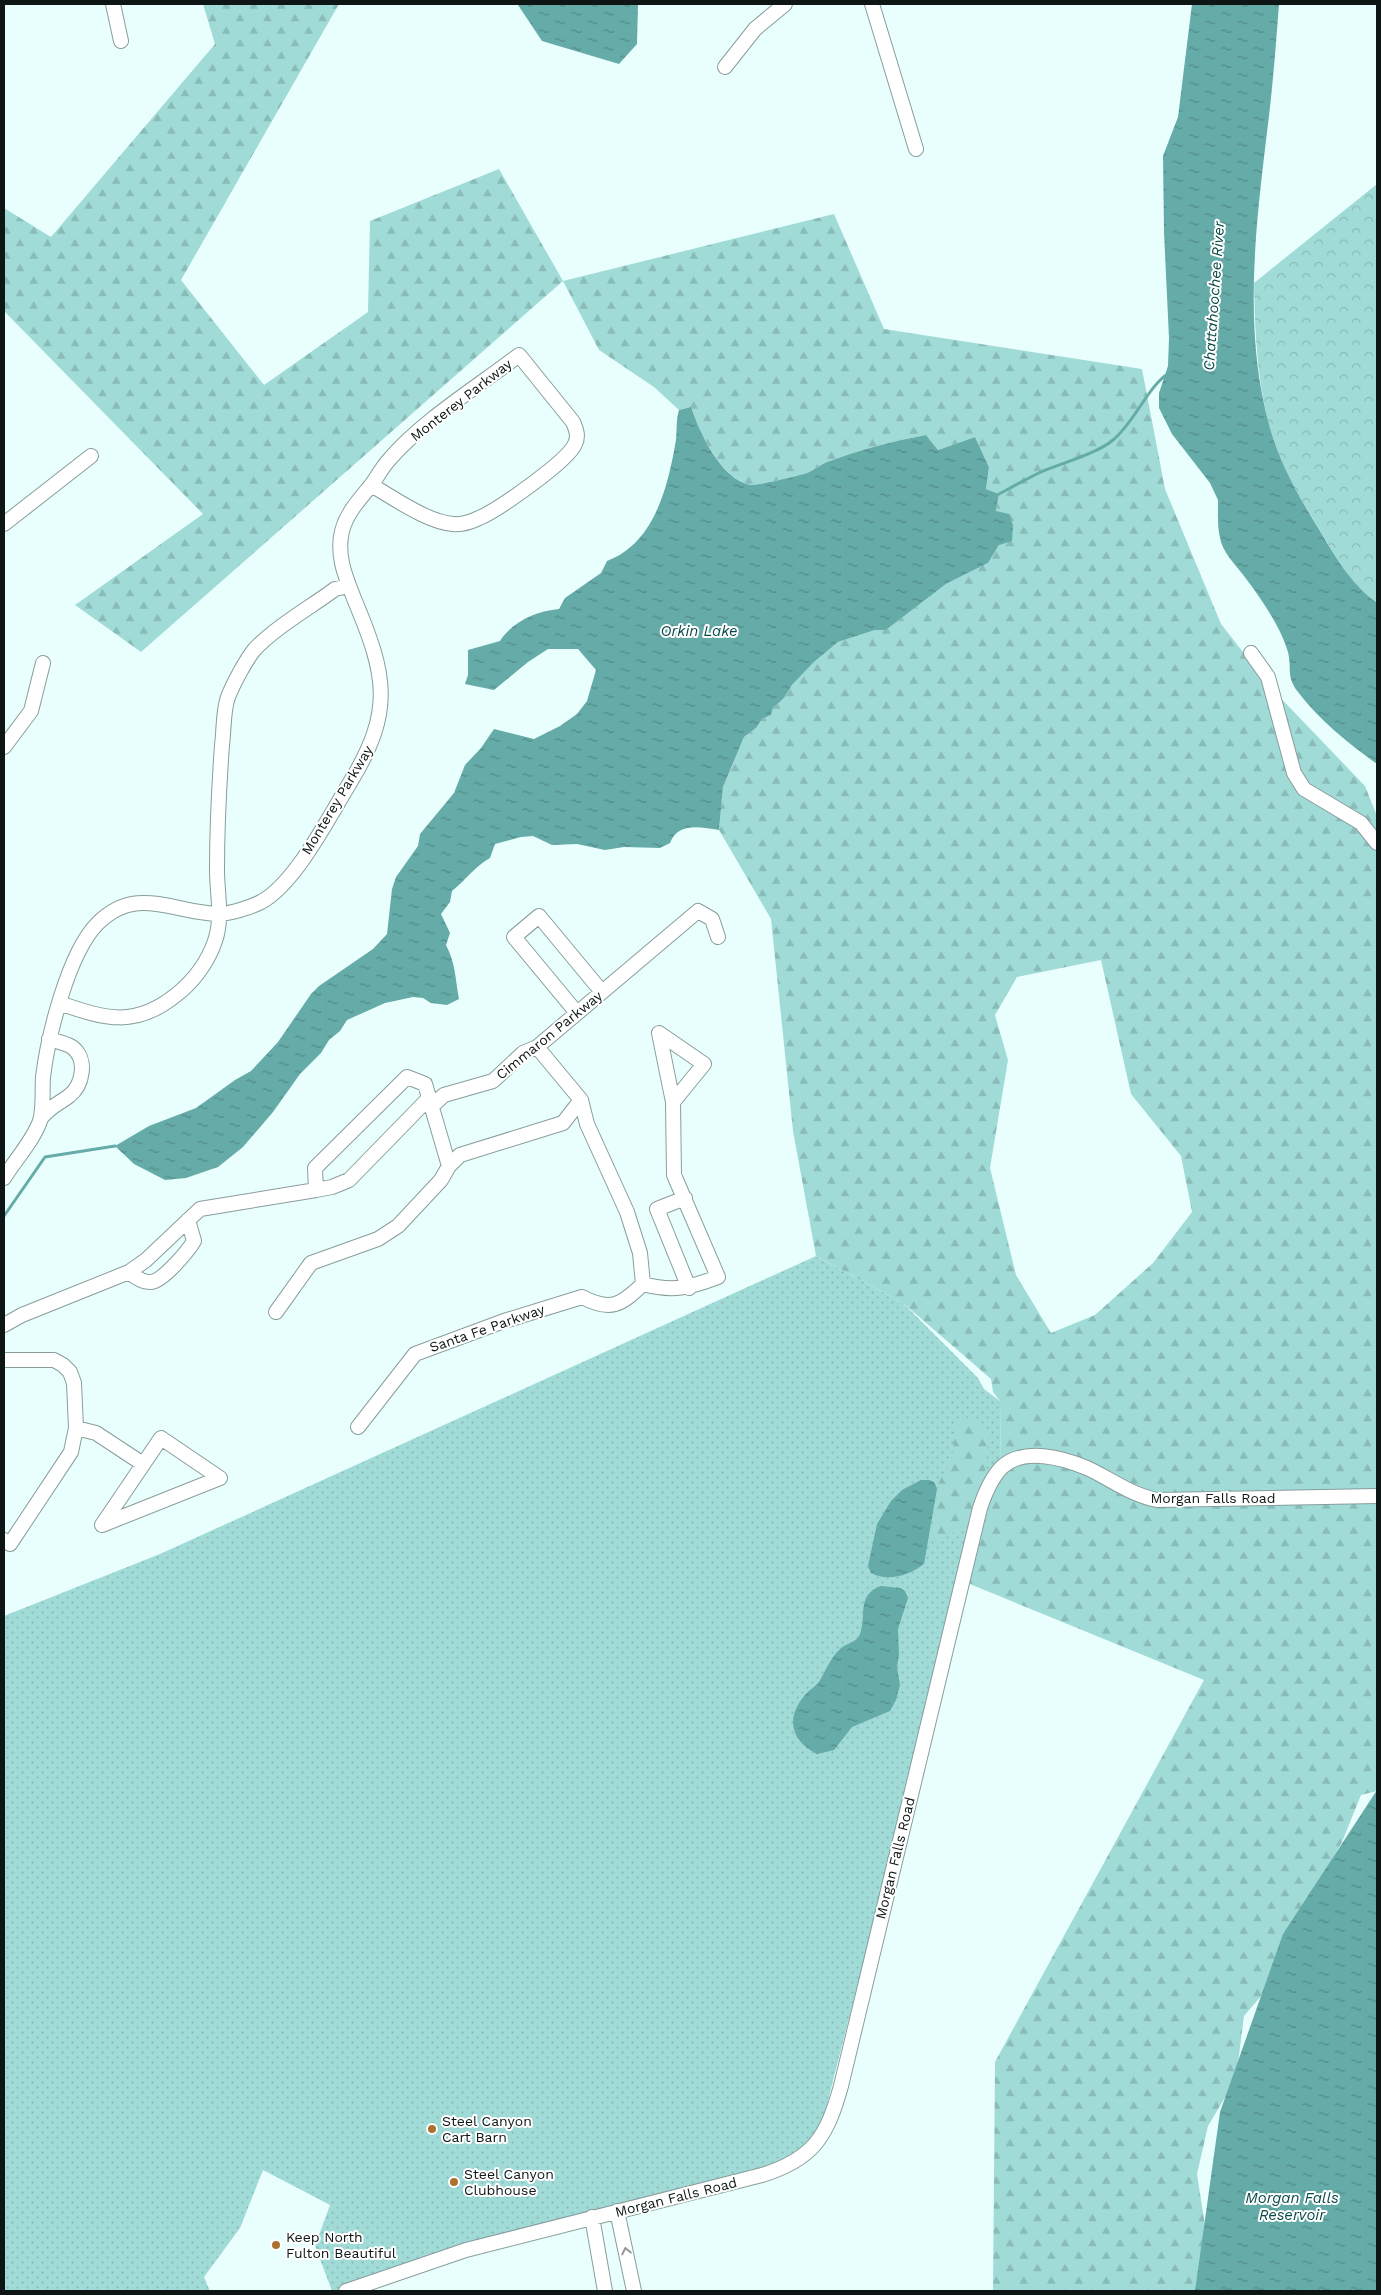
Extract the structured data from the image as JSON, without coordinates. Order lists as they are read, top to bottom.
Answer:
{
  "streets": {
    "street": [
      "Monterey Parkway",
      "Cimmaron Parkway",
      "Santa Fe Parkway",
      "Morgan Falls Road"
    ]
  },
  "water": ["Chattahoochee River", "Orkin Lake", "Morgan Falls Reservoir"],
  "places": ["Steel Canyon Cart Barn", "Steel Canyon Clubhouse", "Keep North Fulton Beautiful"]
}
